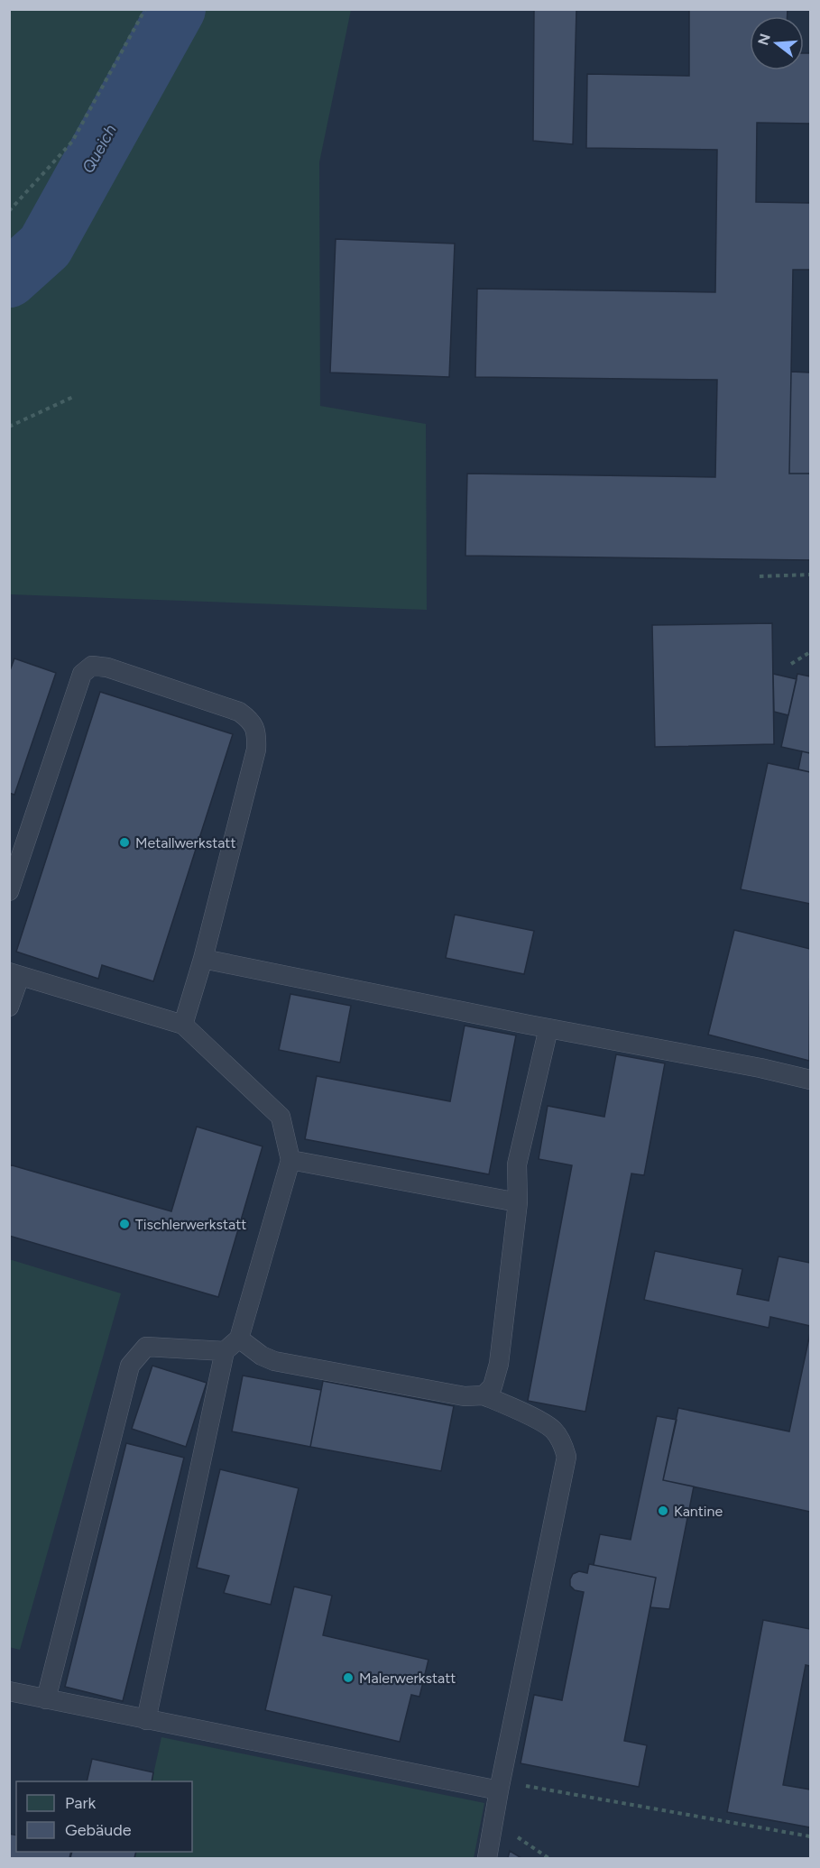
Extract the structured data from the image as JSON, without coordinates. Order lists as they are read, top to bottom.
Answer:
{
  "water": ["Queich"],
  "places": [
    "Metallwerkstatt",
    "Tischlerwerkstatt",
    "Kantine",
    "Malerwerkstatt"
  ],
  "legend": ["Park", "Gebäude"],
  "north": "left"
}
